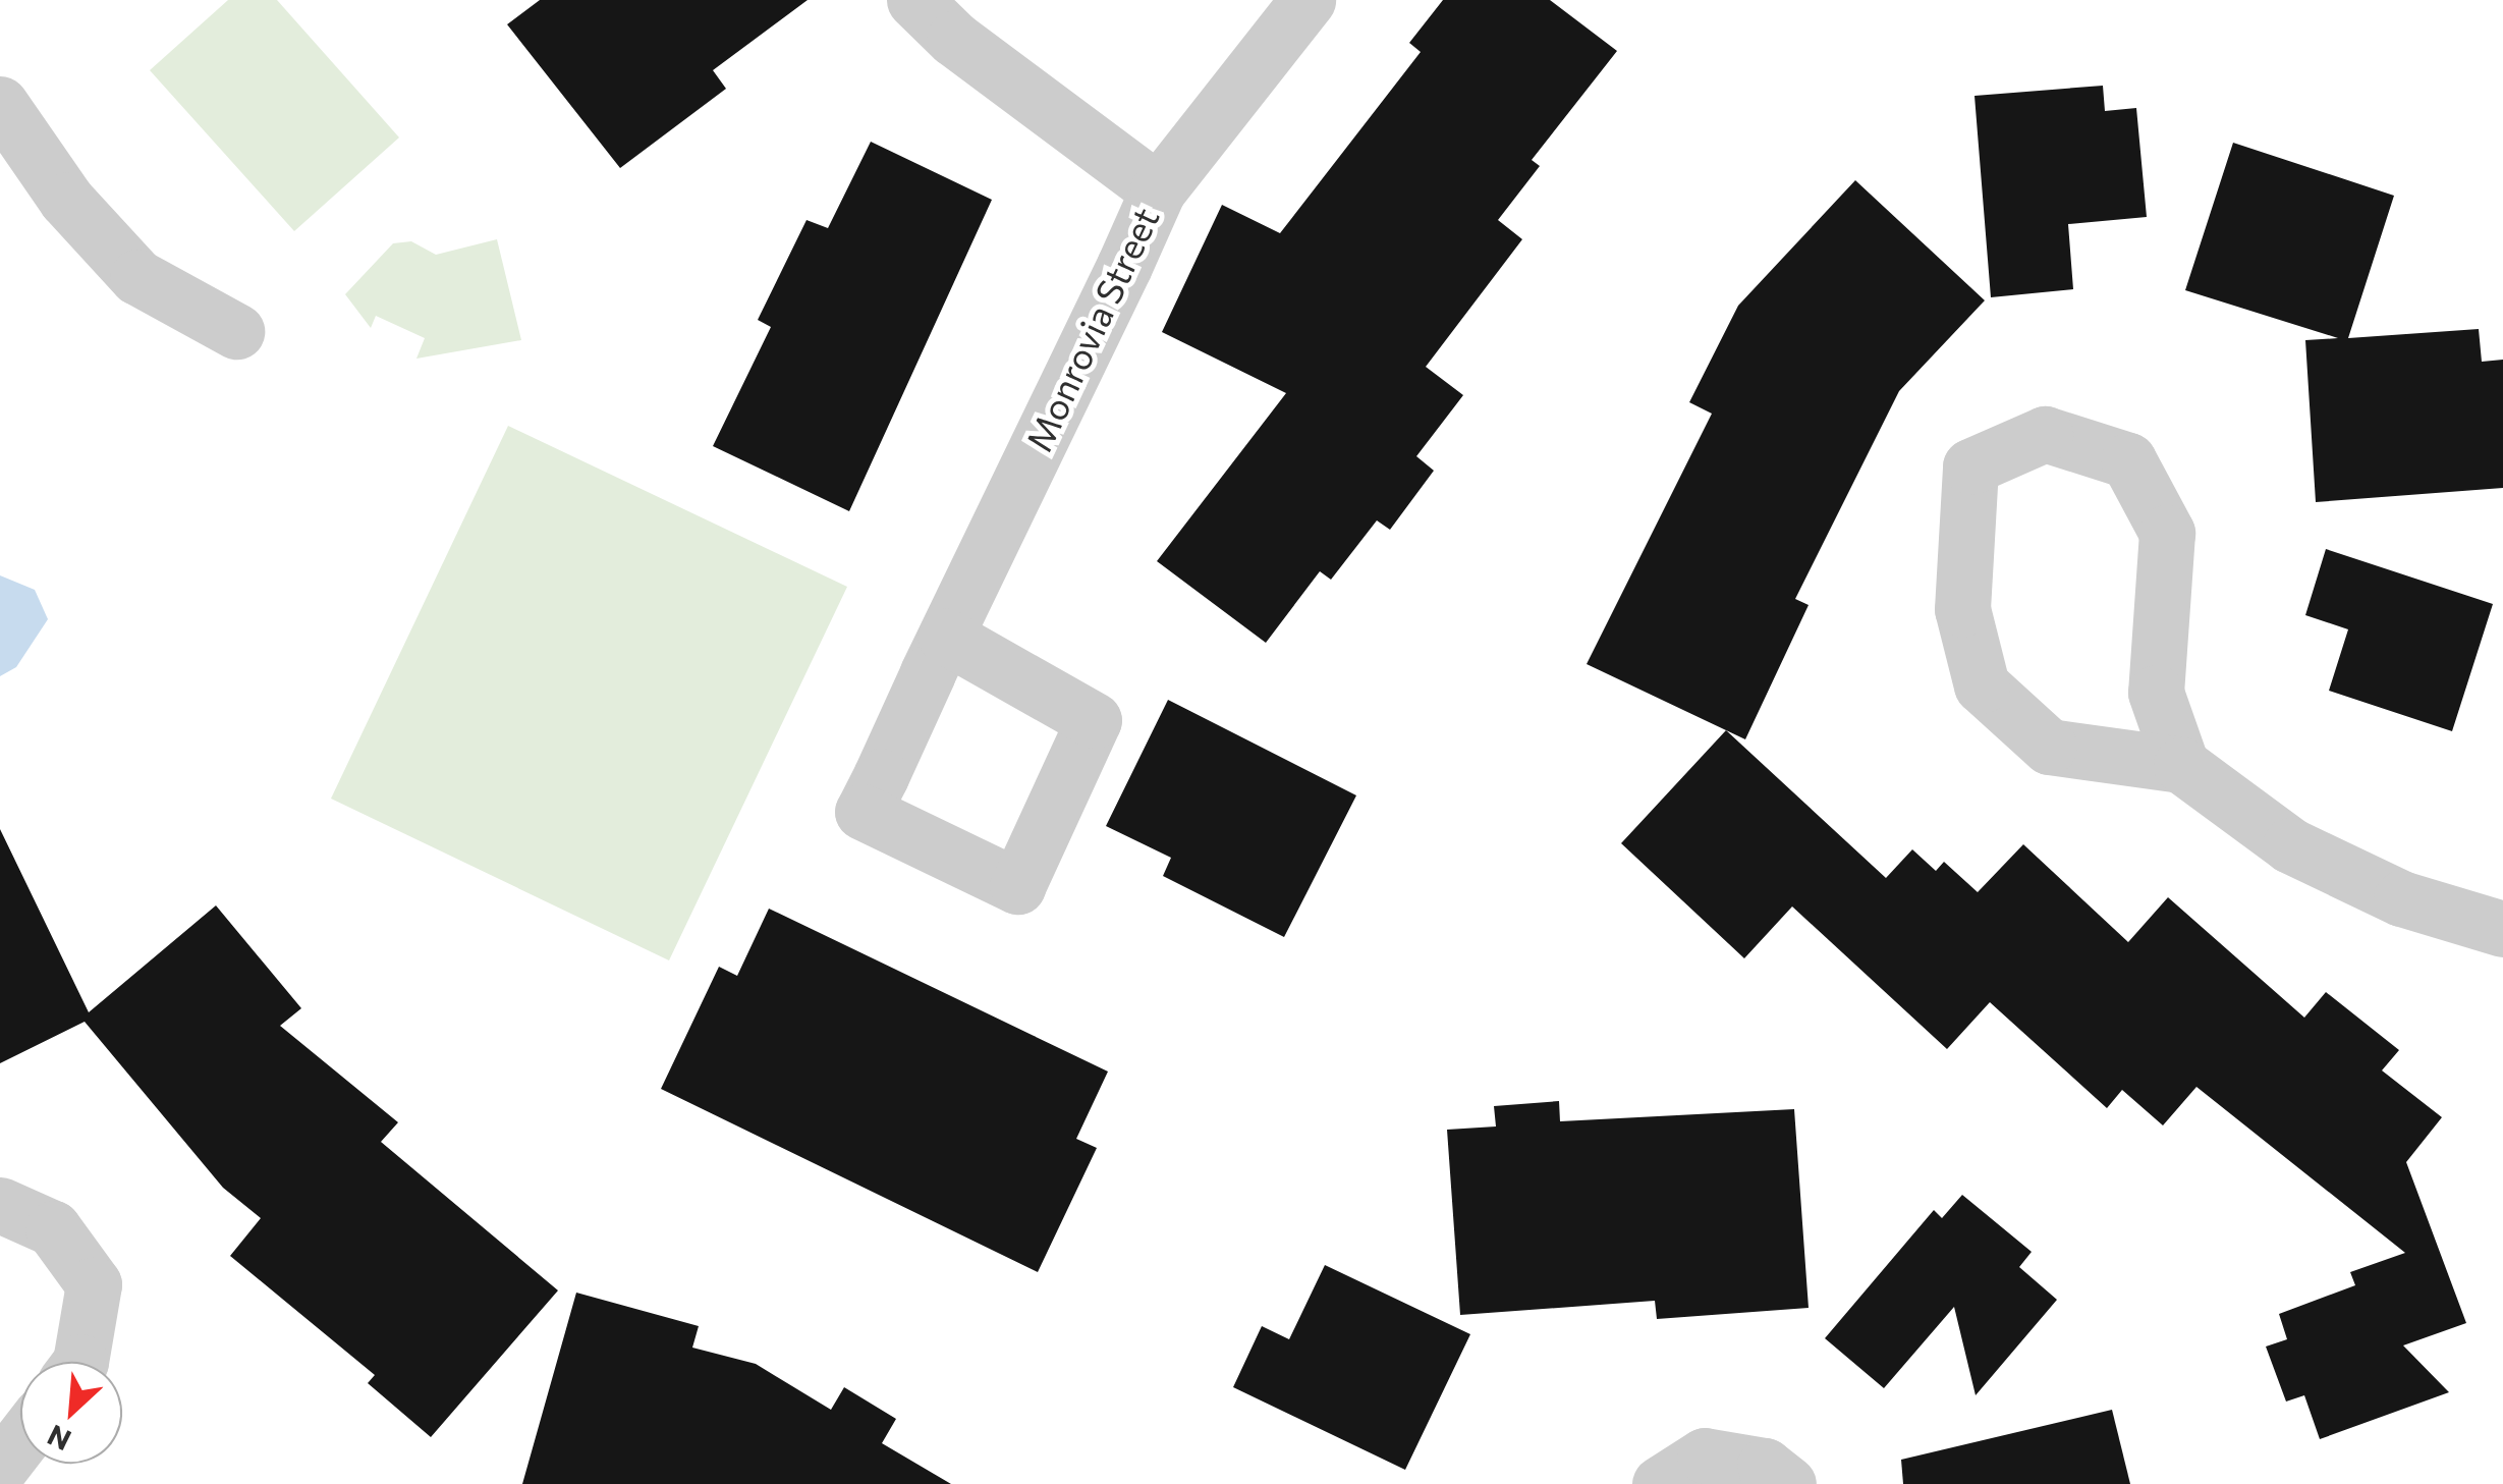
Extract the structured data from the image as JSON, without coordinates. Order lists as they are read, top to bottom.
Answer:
{
  "streets": {
    "street": ["Monrovia Street"]
  },
  "north": "bottom left"
}
